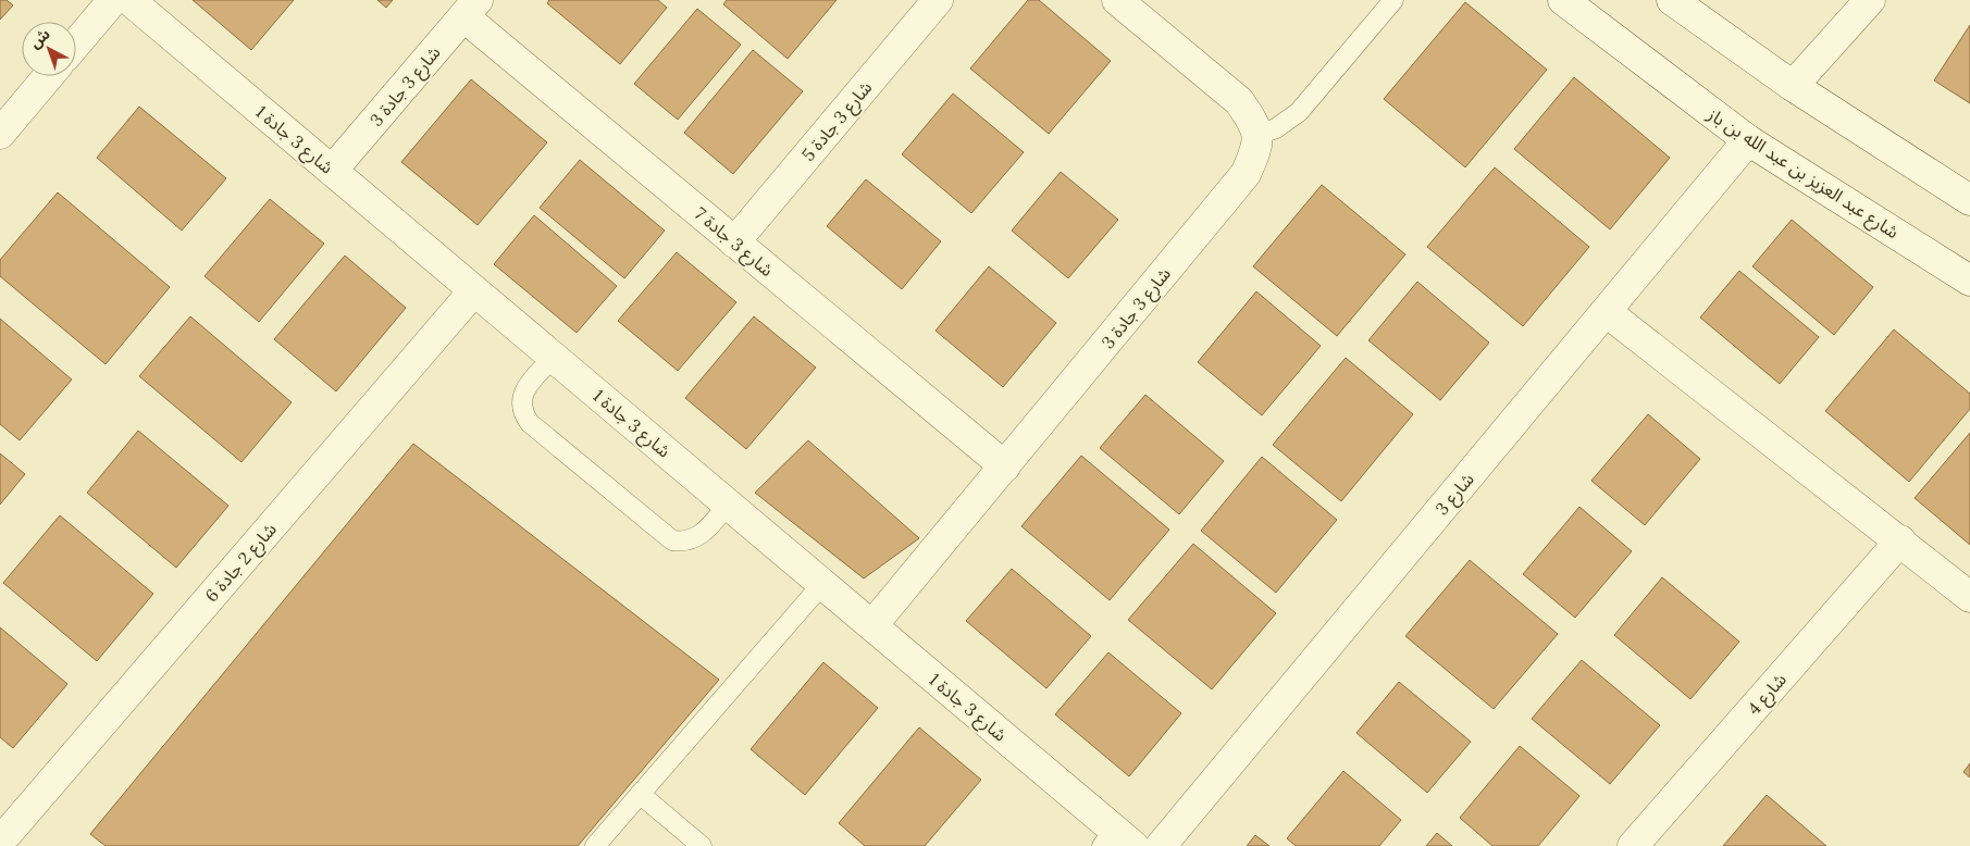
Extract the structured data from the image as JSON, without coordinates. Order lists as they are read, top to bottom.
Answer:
{
  "streets": {
    "street": [
      "شارع 3 جادة 3",
      "شارع 3 جادة 5",
      "شارع 3 جادة 1",
      "شارع عبد العزيز بن عبد الله بن باز",
      "شارع 3 جادة 7",
      "شارع 3",
      "شارع 2 جادة 6",
      "شارع 4"
    ]
  },
  "crossings": [
    ["شارع 3 جادة 3", "شارع 3 جادة 1"],
    ["شارع 3 جادة 3", "شارع 3 جادة 7"],
    ["شارع 3 جادة 5", "شارع 3 جادة 7"],
    ["شارع 3 جادة 1", "شارع 2 جادة 6"],
    ["شارع عبد العزيز بن عبد الله بن باز", "شارع 3"]
  ],
  "north": "top left"
}
